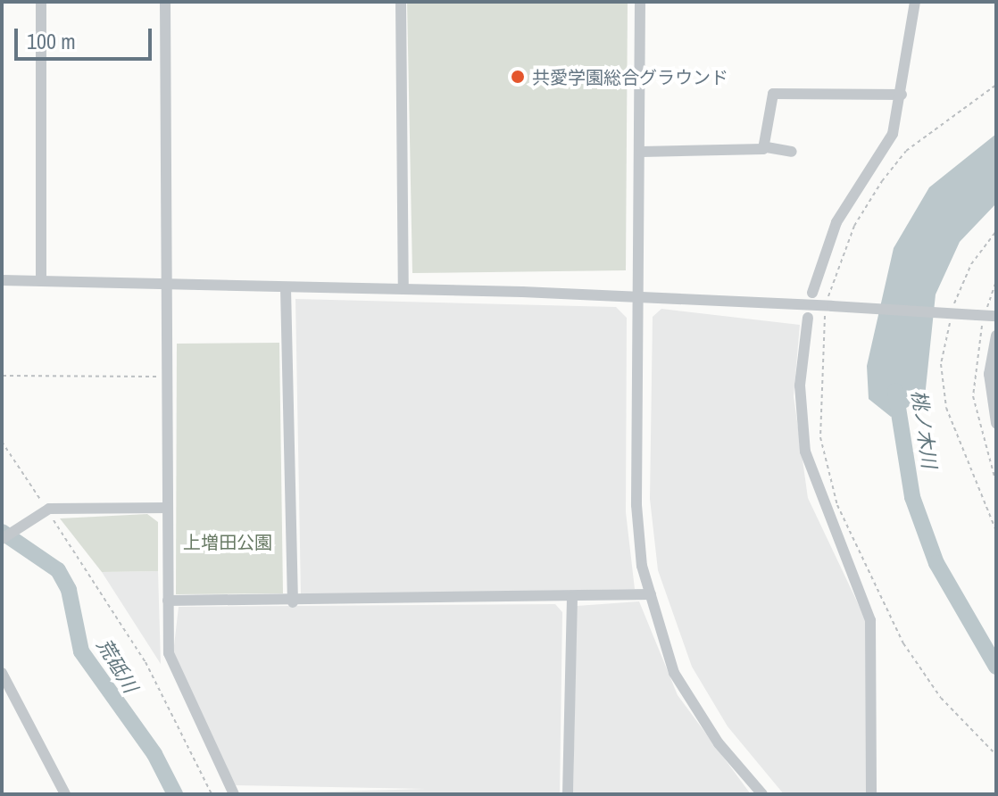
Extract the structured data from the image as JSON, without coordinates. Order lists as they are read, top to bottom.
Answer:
{
  "water": ["桃ノ木川", "荒砥川"],
  "parks": ["上増田公園"],
  "places": ["共愛学園総合グラウンド"],
  "scale_bar": "100 m"
}
